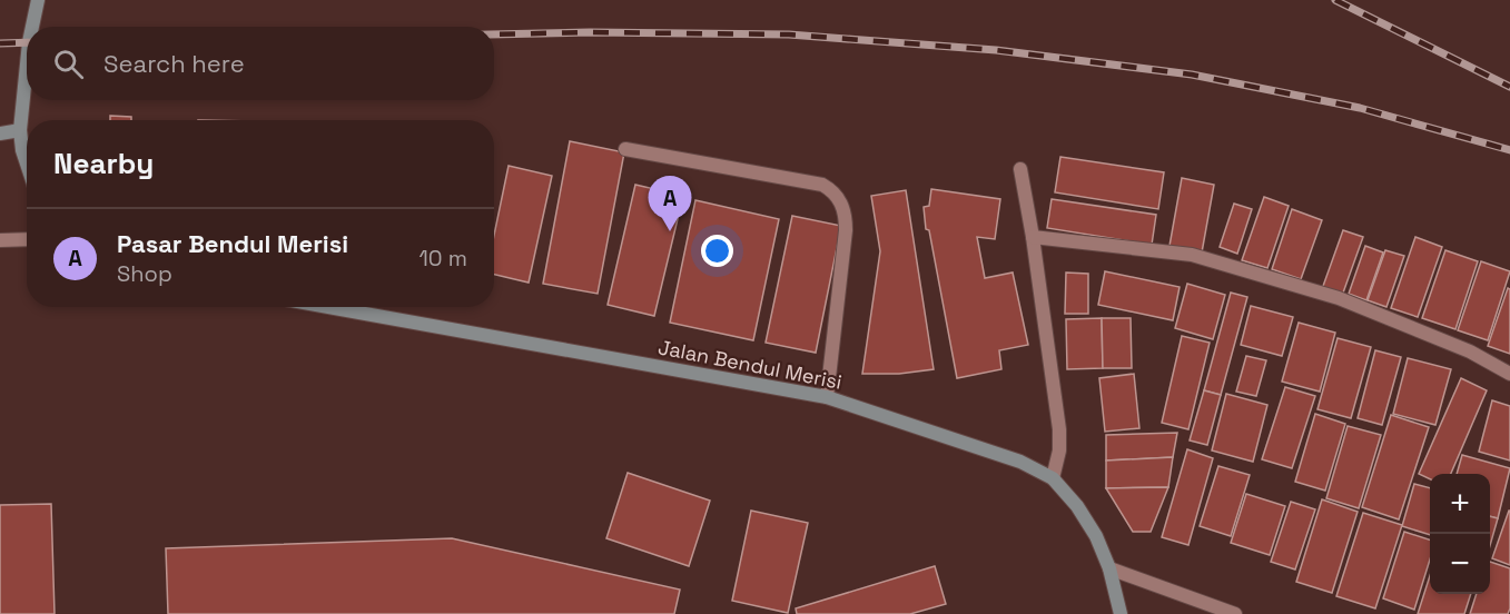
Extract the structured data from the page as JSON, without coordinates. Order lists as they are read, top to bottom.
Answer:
{
  "streets": {
    "street": ["Jalan Bendul Merisi"]
  },
  "page": {
    "search": "Search here",
    "heading": "Nearby",
    "pins": "A",
    "list": [
      {
        "mark": "A",
        "name": "Pasar Bendul Merisi",
        "note": "Shop",
        "value": "10 m"
      }
    ],
    "map_buttons": ["+", "−"]
  }
}
